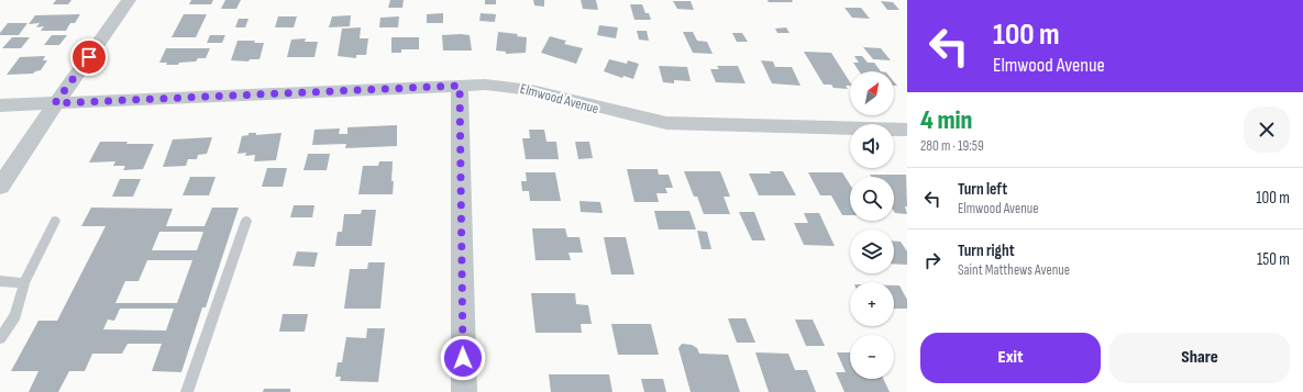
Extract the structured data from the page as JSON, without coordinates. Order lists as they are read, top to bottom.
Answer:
{
  "streets": {
    "street": ["Elmwood Avenue"]
  },
  "north": "top right",
  "page": {
    "turn": ["100 m", "Elmwood Avenue"],
    "map_buttons": ["+", "−"],
    "heading": ["4 min", "280 m · 19:59"],
    "list": [
      {
        "name": "Turn left",
        "note": "Elmwood Avenue",
        "value": "100 m"
      },
      {
        "name": "Turn right",
        "note": "Saint Matthews Avenue",
        "value": "150 m"
      }
    ],
    "buttons": ["Exit", "Share"]
  }
}
